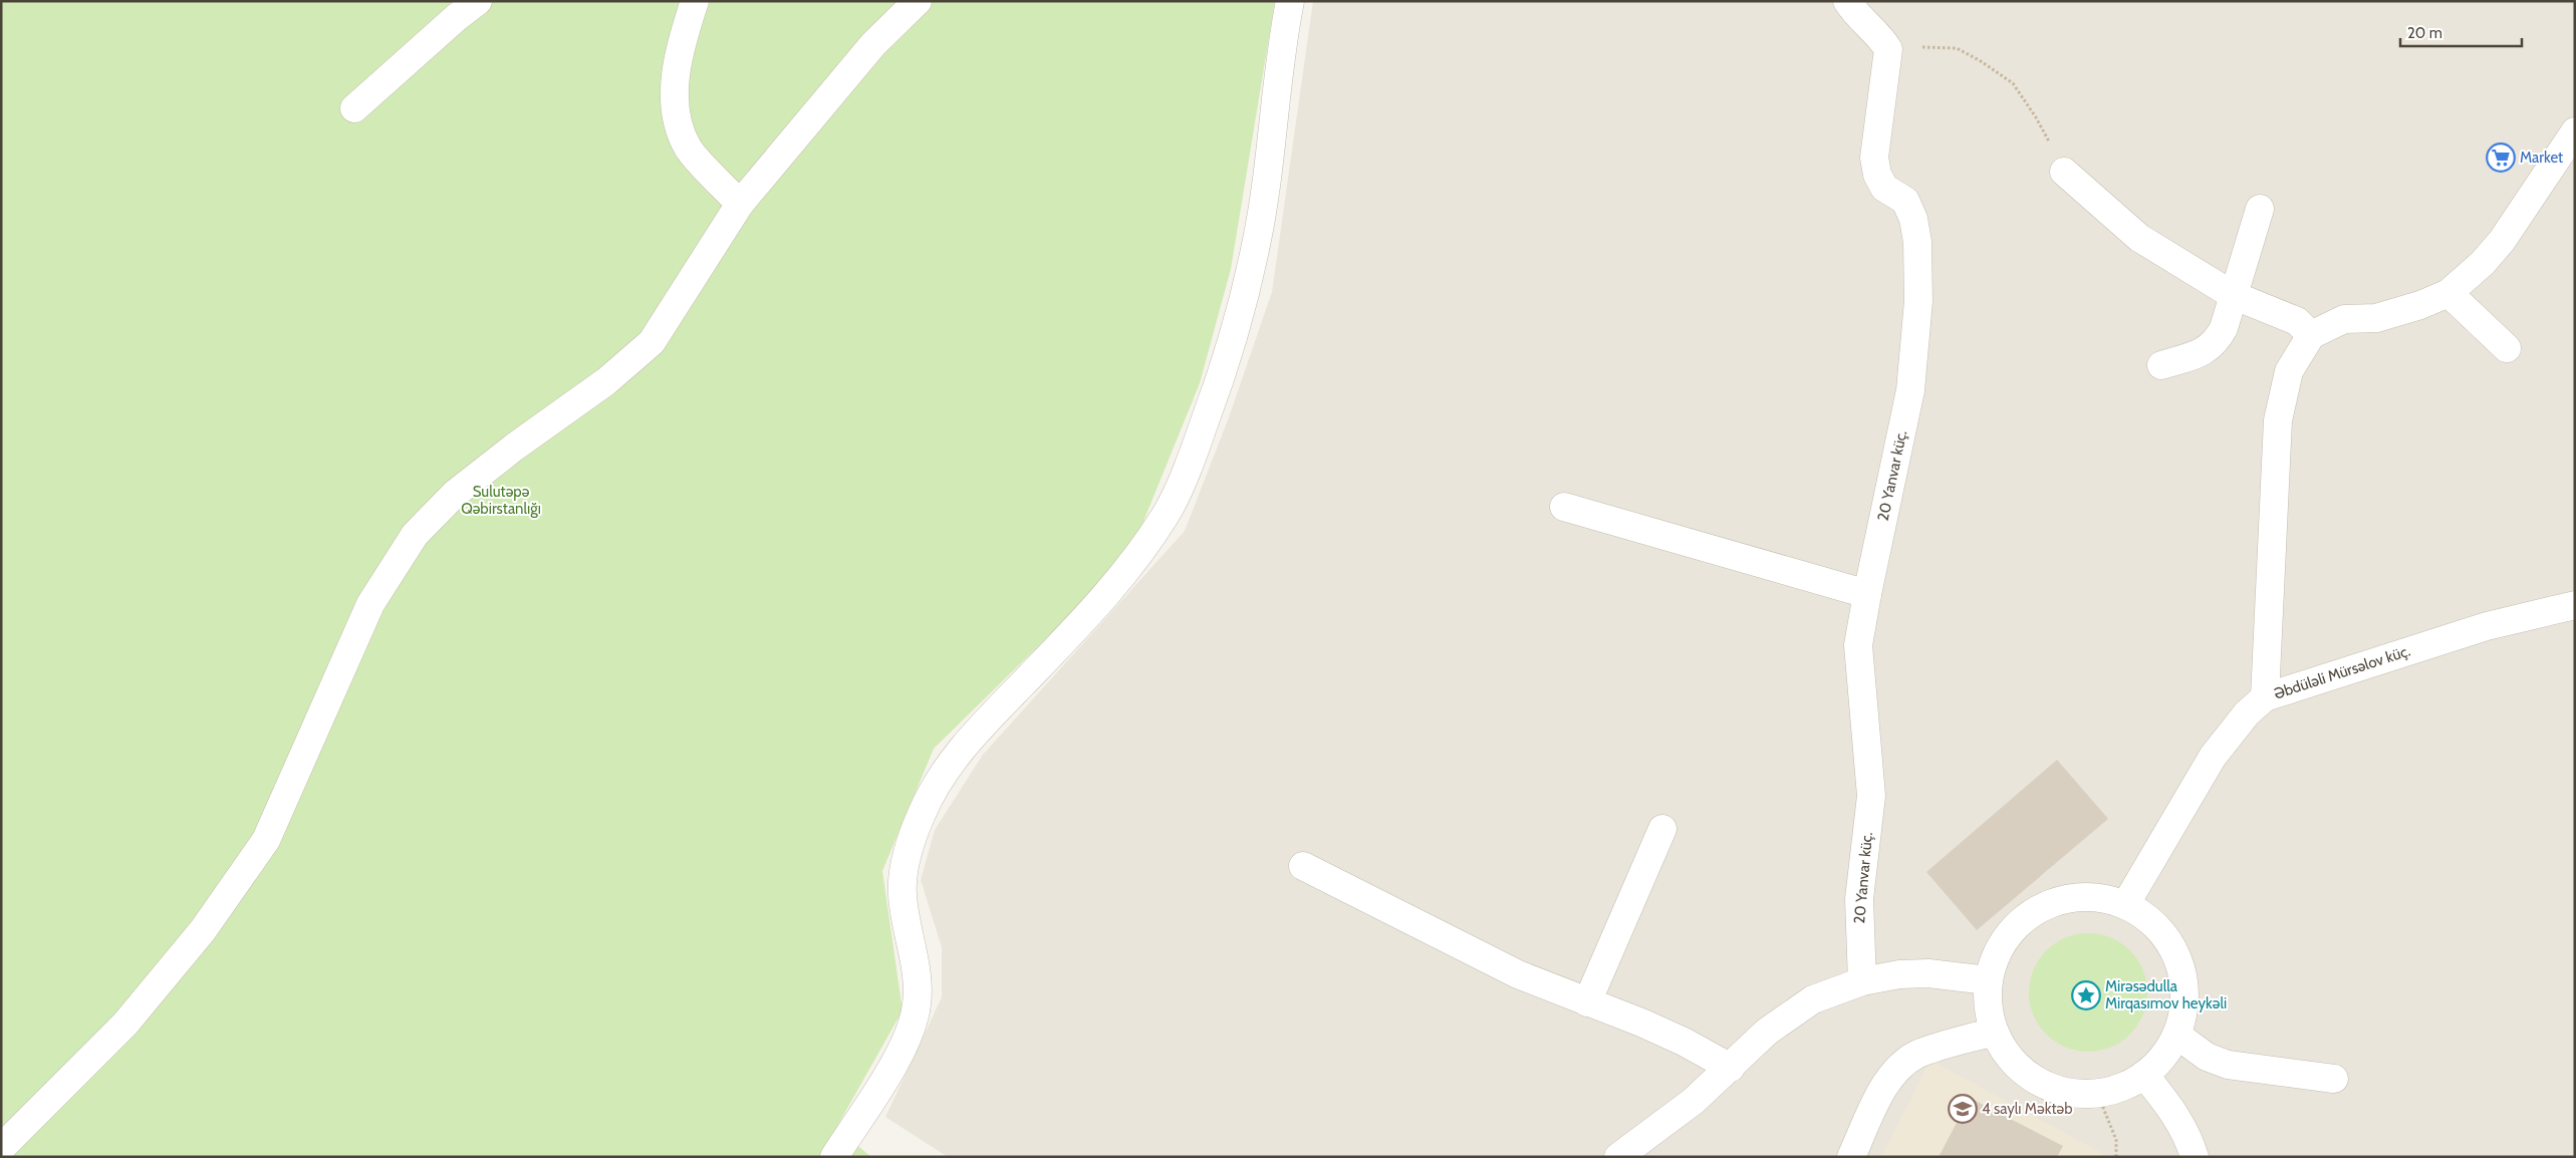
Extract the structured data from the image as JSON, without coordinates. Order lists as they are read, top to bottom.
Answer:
{
  "streets": {
    "street": ["20 Yanvar küç.", "Əbdüləli Mürsəlov küç."]
  },
  "parks": ["Sulutəpə Qəbirstanlığı"],
  "places": {
    "supermarket": ["Market"],
    "place": ["Mirəsədulla Mirqasımov heykəli"],
    "school or university": ["4 saylı Məktəb"]
  },
  "scale_bar": "20 m"
}
